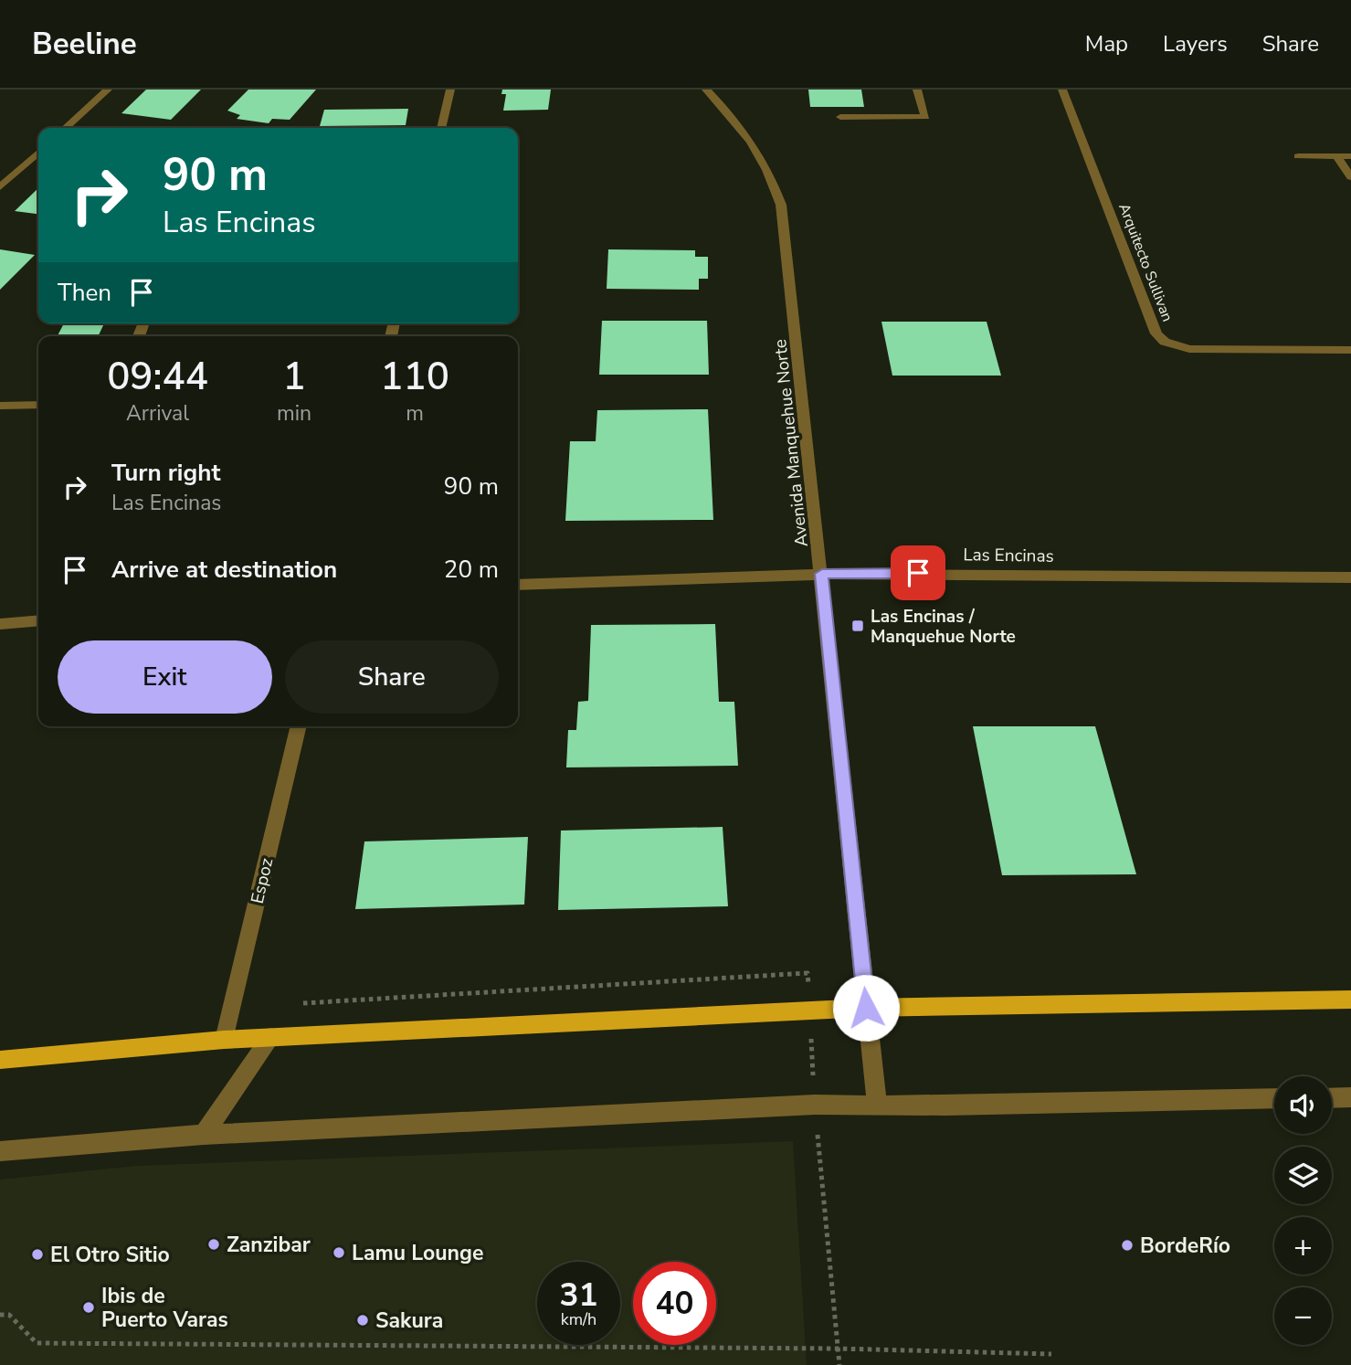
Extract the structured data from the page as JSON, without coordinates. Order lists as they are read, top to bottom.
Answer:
{
  "streets": {
    "street": [
      "Arquitecto Sullivan",
      "Avenida Manquehue Norte",
      "Las Encinas",
      "Espoz"
    ]
  },
  "crossings": [
    ["Avenida Manquehue Norte", "Las Encinas"]
  ],
  "places": {
    "transit": ["Las Encinas / Manquehue Norte"],
    "other": [
      "Zanzibar",
      "BordeRío",
      "Lamu Lounge",
      "El Otro Sitio",
      "Ibis de Puerto Varas",
      "Sakura"
    ]
  },
  "page": {
    "header": "Beeline",
    "nav": ["Map", "Layers", "Share"],
    "turn": ["90 m", "Las Encinas"],
    "then": "Then",
    "eta": [
      "09:44",
      "Arrival",
      "1",
      "min",
      "110",
      "m"
    ],
    "list": [
      {
        "name": "Turn right",
        "note": "Las Encinas",
        "value": "90 m"
      },
      {
        "name": "Arrive at destination",
        "value": "20 m"
      }
    ],
    "buttons": ["Exit", "Share"],
    "map_buttons": ["+", "−"],
    "speed": "31 km/h",
    "limit": "40"
  }
}
